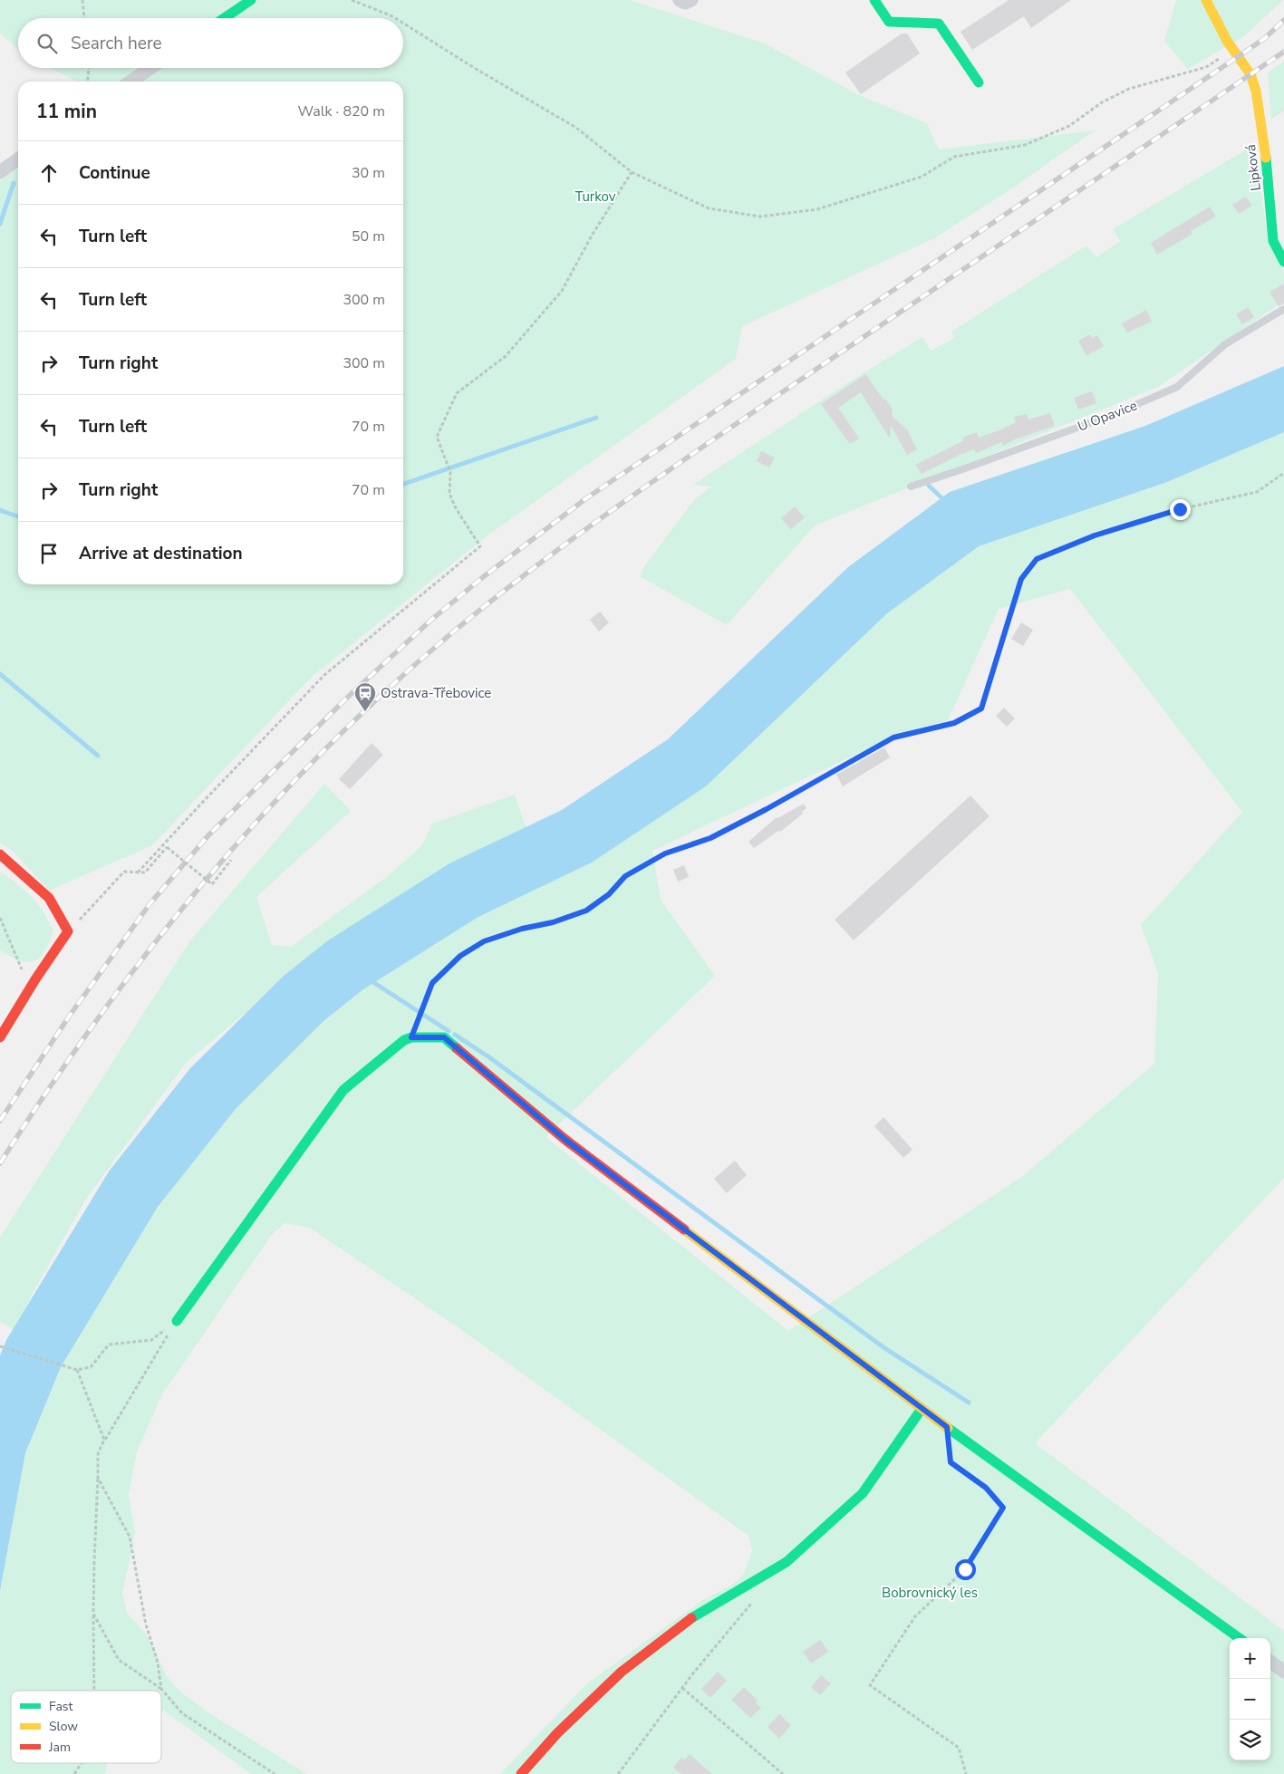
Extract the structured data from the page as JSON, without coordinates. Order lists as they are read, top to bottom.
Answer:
{
  "streets": {
    "street": ["Lipková"],
    "lane": ["U Opavice"]
  },
  "parks": ["Turkov", "Bobrovnický les"],
  "places": {
    "station": ["Ostrava-Třebovice"]
  },
  "legend": ["Fast", "Slow", "Jam"],
  "page": {
    "search": "Search here",
    "heading": ["11 min", "Walk · 820 m"],
    "list": [
      ["Continue", "30 m"],
      ["Turn left", "50 m"],
      ["Turn left", "300 m"],
      ["Turn right", "300 m"],
      ["Turn left", "70 m"],
      ["Turn right", "70 m"],
      "Arrive at destination"
    ],
    "map_buttons": ["+", "−"]
  }
}
